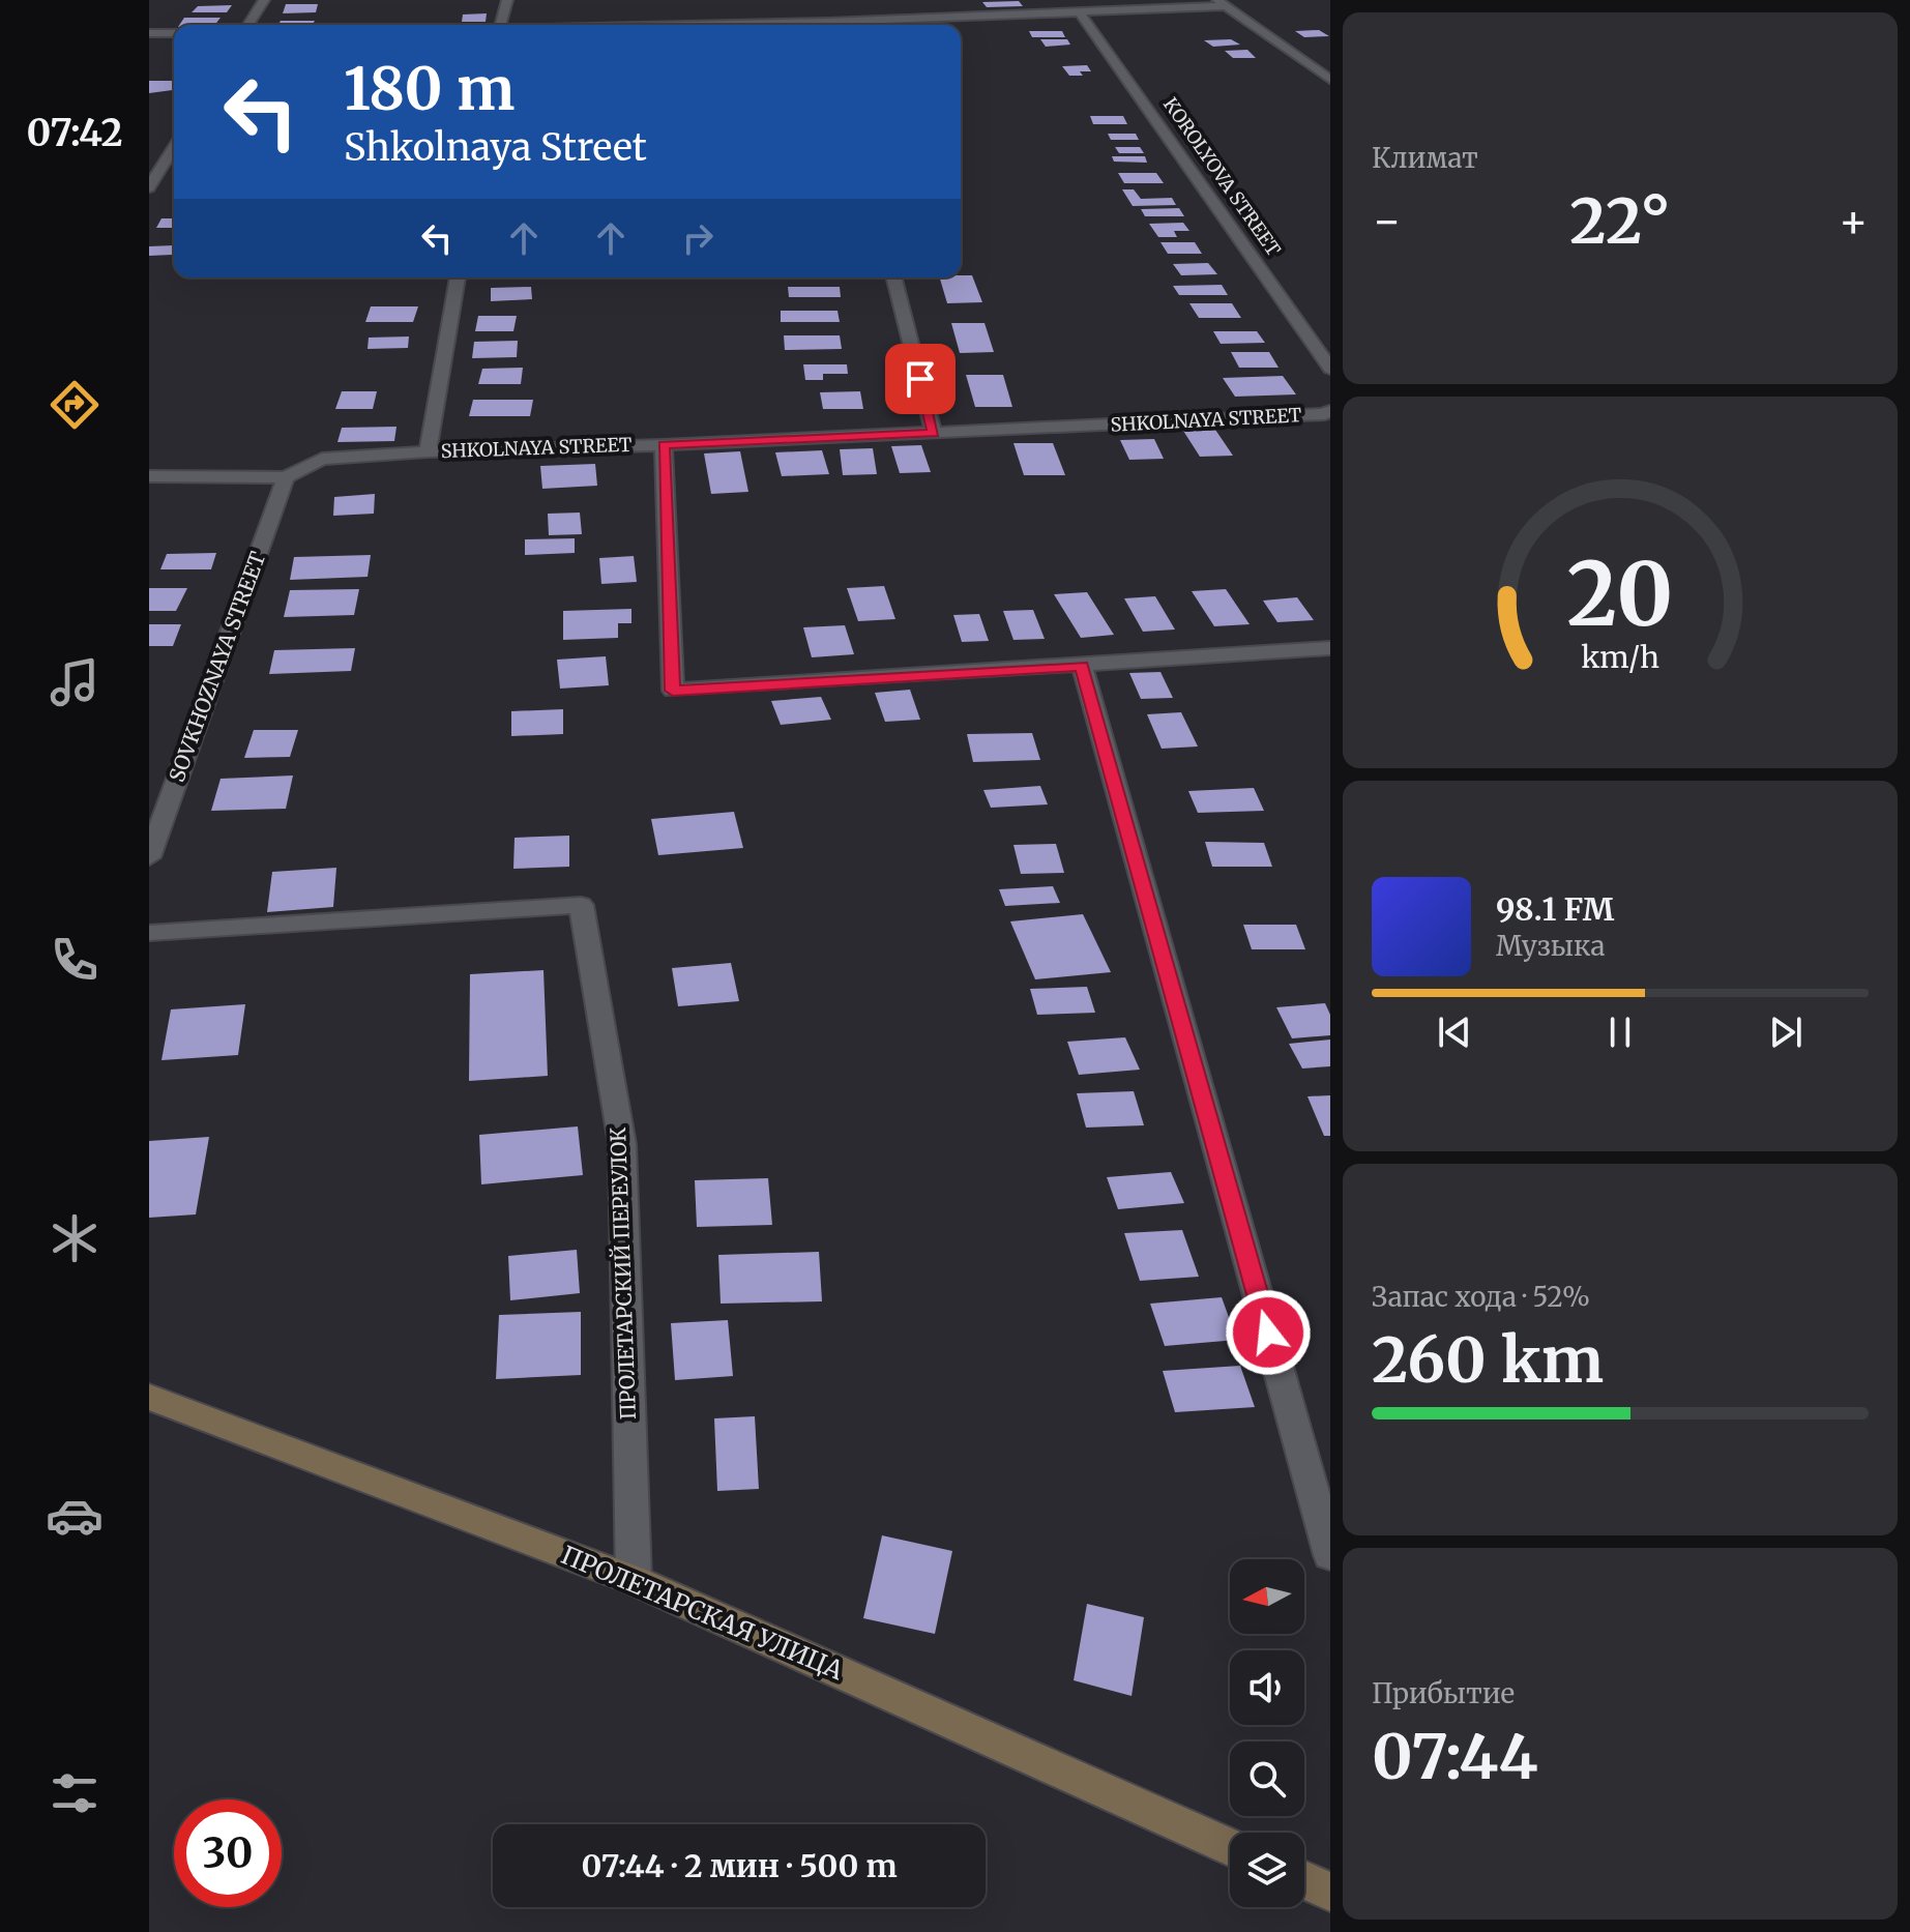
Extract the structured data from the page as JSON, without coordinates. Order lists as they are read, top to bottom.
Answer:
{
  "streets": {
    "street": [
      "KOROLYOVA STREET",
      "SHKOLNAYA STREET",
      "SOVKHOZNAYA STREET",
      "ПРОЛЕТАРСКИЙ ПЕРЕУЛОК",
      "ПРОЛЕТАРСКАЯ УЛИЦА"
    ]
  },
  "crossings": [
    ["SHKOLNAYA STREET", "SOVKHOZNAYA STREET"],
    ["ПРОЛЕТАРСКИЙ ПЕРЕУЛОК", "ПРОЛЕТАРСКАЯ УЛИЦА"]
  ],
  "north": "left",
  "page": {
    "tabs": "07:42",
    "tile": [
      "Климат",
      ["Запас хода · 52%", "260 km"],
      ["Прибытие", "07:44"]
    ],
    "turn": ["180 m", "Shkolnaya Street"],
    "heat": ["−", "22°", "+"],
    "song": ["98.1 FM", "Музыка"],
    "limit": "30",
    "trip": "07:44 · 2 мин · 500 m",
    "gauge": ["20", "km/h"]
  }
}
